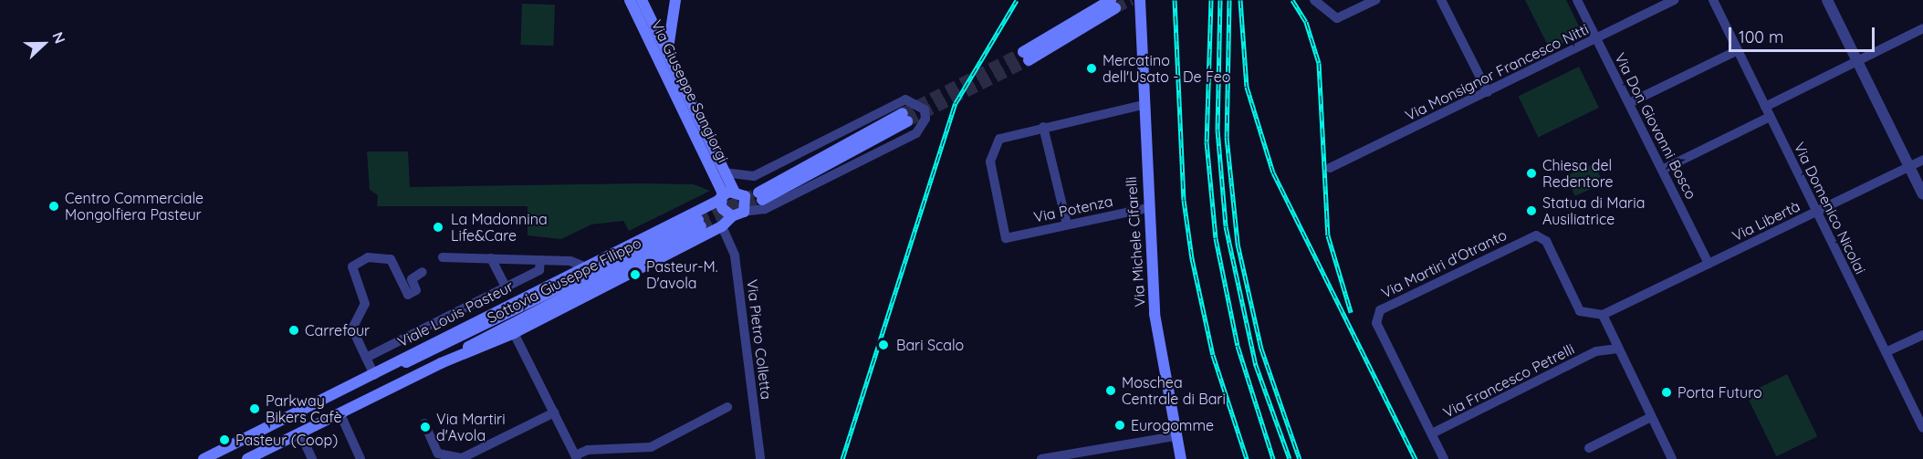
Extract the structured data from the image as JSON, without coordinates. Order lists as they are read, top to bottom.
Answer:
{
  "streets": {
    "main road": [
      "Via Giuseppe Sangiorgi",
      "Via Michele Cifarelli",
      "Sottovia Giuseppe Filippo",
      "Viale Louis Pasteur"
    ],
    "street": [
      "Via Monsignor Francesco Nitti",
      "Via Don Giovanni Bosco",
      "Via Domenico Nicolai",
      "Via Potenza",
      "Via Libertà",
      "Via Martiri d'Otranto",
      "Via Pietro Colletta",
      "Via Francesco Petrelli"
    ]
  },
  "crossings": [
    ["Via Monsignor Francesco Nitti", "Via Don Giovanni Bosco"],
    ["Via Giuseppe Sangiorgi", "Viale Louis Pasteur"],
    ["Via Don Giovanni Bosco", "Via Libertà"],
    ["Via Domenico Nicolai", "Via Libertà"],
    ["Via Potenza", "Via Michele Cifarelli"],
    ["Via Libertà", "Via Martiri d'Otranto"],
    ["Via Libertà", "Via Francesco Petrelli"],
    ["Via Martiri d'Otranto", "Via Francesco Petrelli"],
    ["Sottovia Giuseppe Filippo", "Viale Louis Pasteur"]
  ],
  "places": [
    "Mercatino dell'Usato - De Feo",
    "Chiesa del Redentore",
    "Centro Commerciale Mongolfiera Pasteur",
    "Statua di Maria Ausiliatrice",
    "La Madonnina Life&Care",
    "Pasteur-M. D'avola",
    "Carrefour",
    "Bari Scalo",
    "Moschea Centrale di Bari",
    "Porta Futuro",
    "Parkway Bikers Cafè",
    "Eurogomme",
    "Via Martiri d'Avola",
    "Pasteur (Coop)"
  ],
  "scale_bar": "100 m",
  "north": "right"
}
